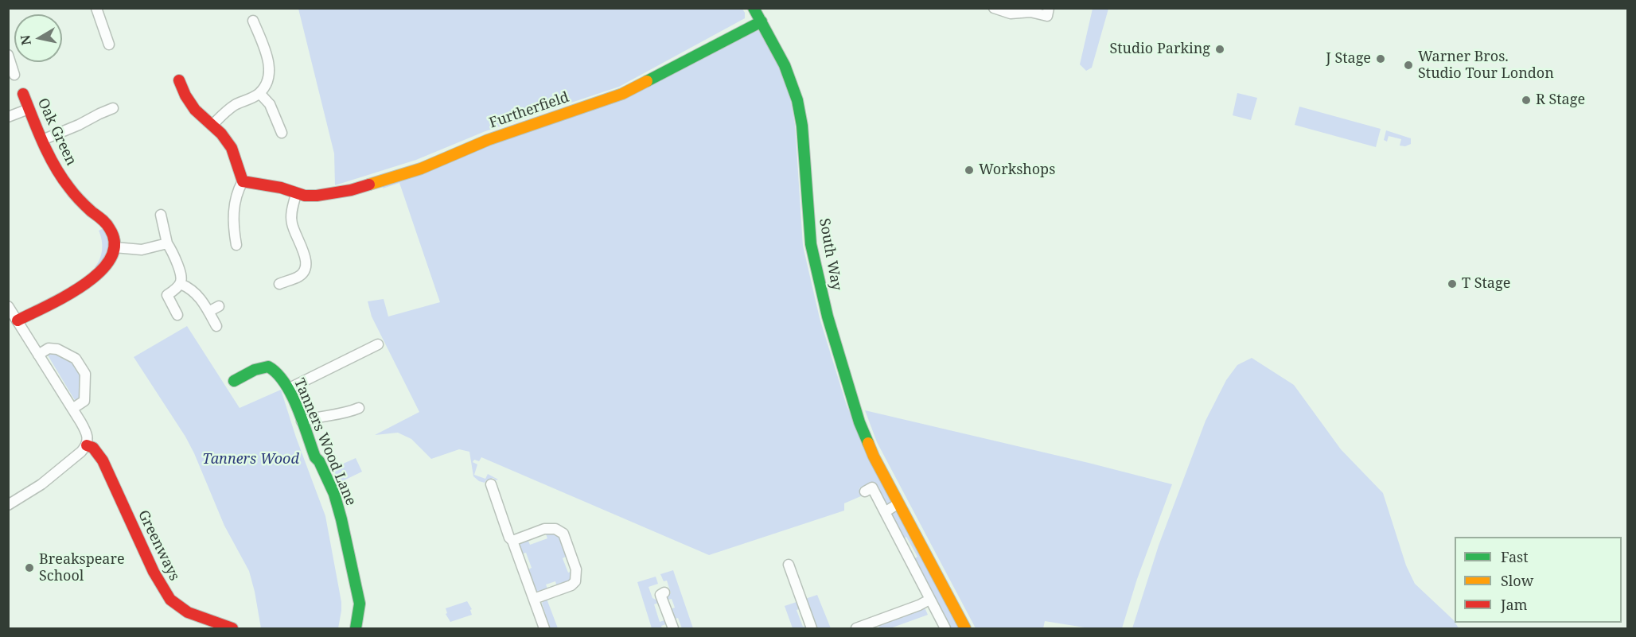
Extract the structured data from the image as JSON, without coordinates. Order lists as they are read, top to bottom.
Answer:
{
  "streets": {
    "street": [
      "Furtherfield",
      "Oak Green",
      "South Way",
      "Tanners Wood Lane",
      "Greenways"
    ]
  },
  "crossings": [
    ["Furtherfield", "South Way"]
  ],
  "parks": ["Tanners Wood"],
  "places": [
    "Studio Parking",
    "J Stage",
    "Warner Bros. Studio Tour London",
    "R Stage",
    "Workshops",
    "T Stage",
    "Breakspeare School"
  ],
  "legend": ["Fast", "Slow", "Jam"],
  "north": "left"
}
